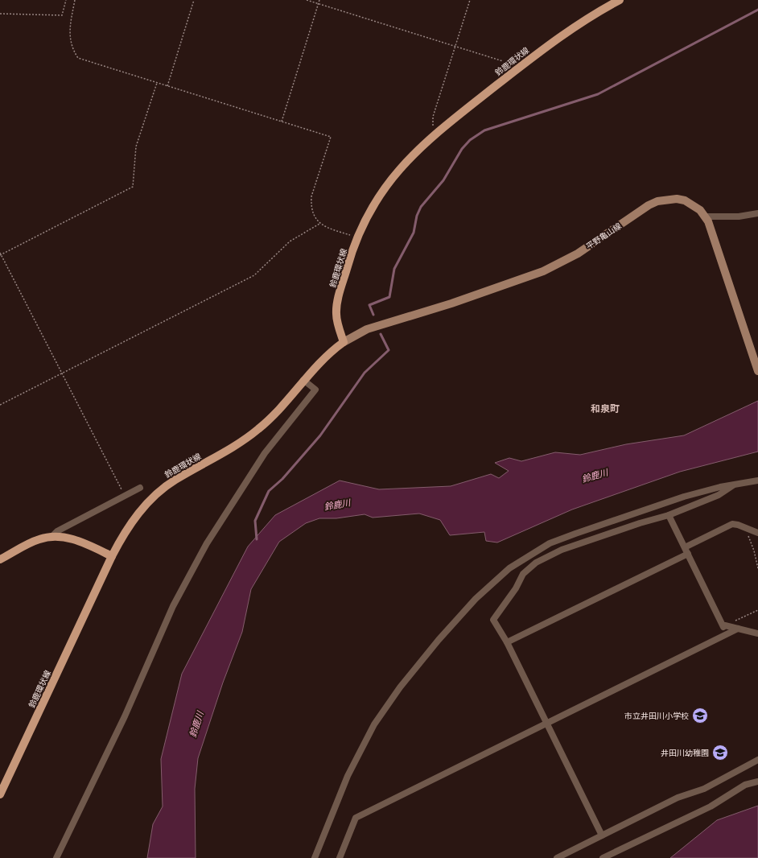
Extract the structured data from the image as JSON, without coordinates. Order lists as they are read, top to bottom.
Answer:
{
  "streets": {
    "main road": ["鈴鹿環状線", "平野亀山線"]
  },
  "crossings": [
    ["鈴鹿環状線", "平野亀山線"]
  ],
  "districts": ["和泉町"],
  "water": ["鈴鹿川"],
  "places": {
    "school or university": ["市立井田川小学校", "井田川幼稚園"]
  }
}
